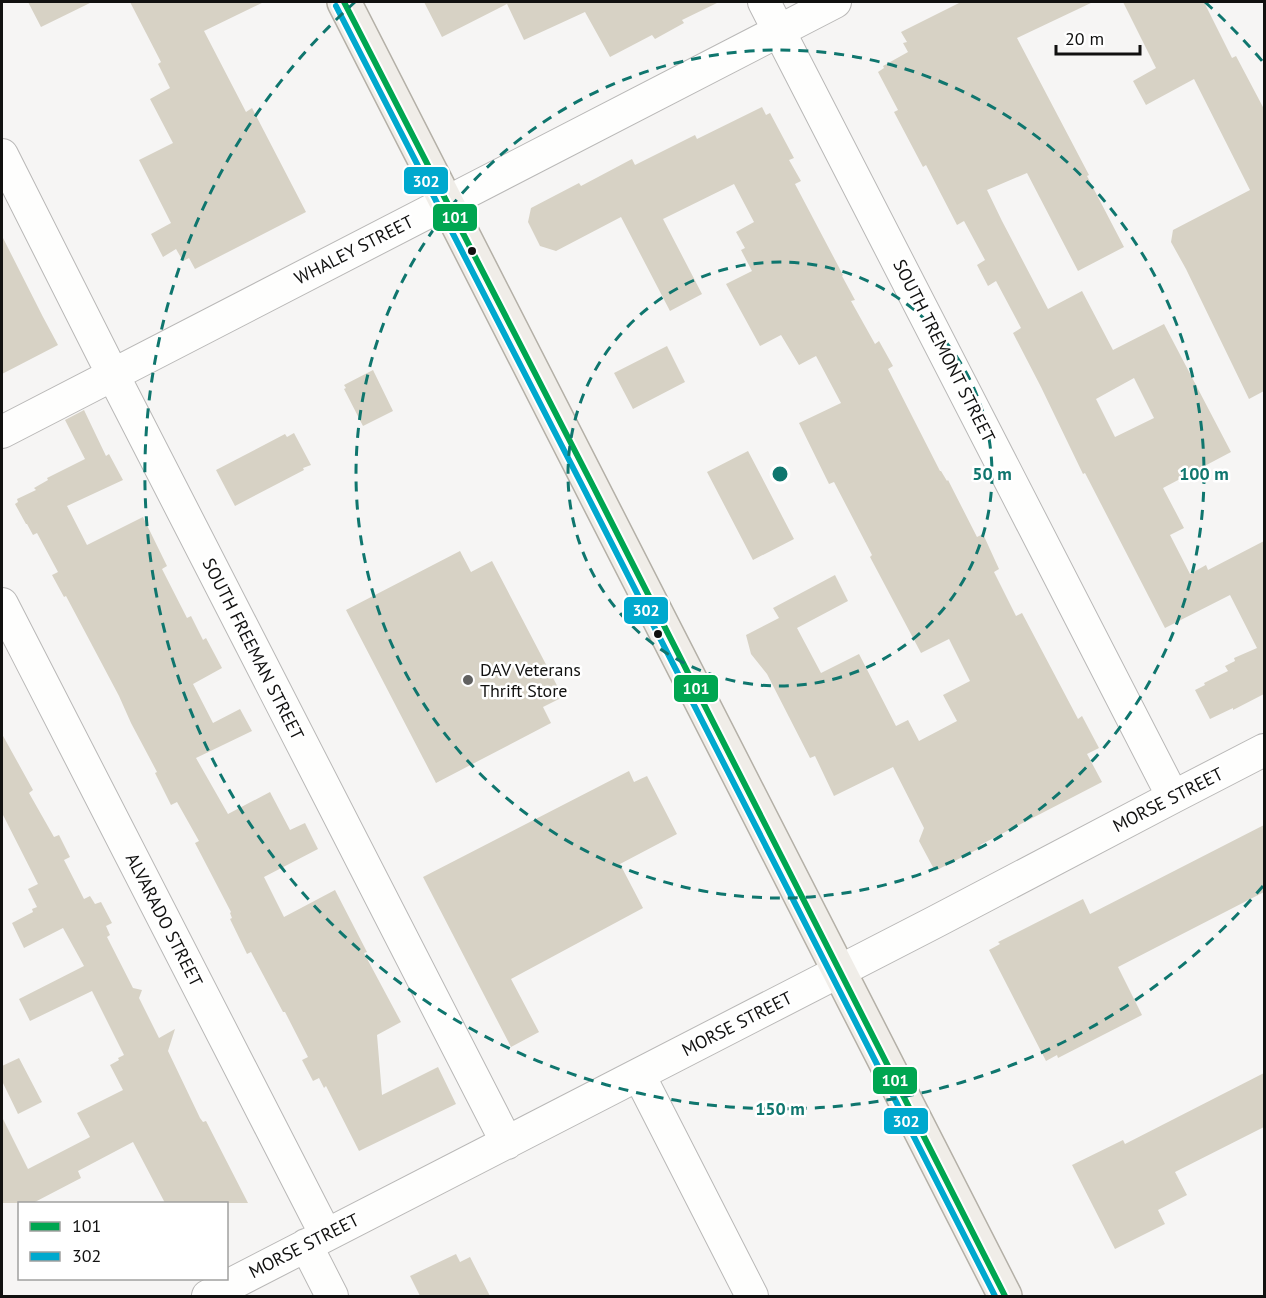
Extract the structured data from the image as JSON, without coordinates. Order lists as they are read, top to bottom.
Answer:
{
  "streets": {
    "street": [
      "WHALEY STREET",
      "SOUTH TREMONT STREET",
      "SOUTH FREEMAN STREET",
      "MORSE STREET",
      "ALVARADO STREET"
    ]
  },
  "crossings": [
    ["WHALEY STREET", "SOUTH TREMONT STREET"],
    ["WHALEY STREET", "SOUTH FREEMAN STREET"],
    ["SOUTH TREMONT STREET", "MORSE STREET"],
    ["SOUTH FREEMAN STREET", "MORSE STREET"],
    ["MORSE STREET", "ALVARADO STREET"]
  ],
  "places": ["DAV Veterans Thrift Store"],
  "lines": ["transit line 101", "transit line 302"],
  "legend": ["101", "302"],
  "scale_bar": "20 m",
  "rings": ["50 m", "100 m", "150 m"]
}
